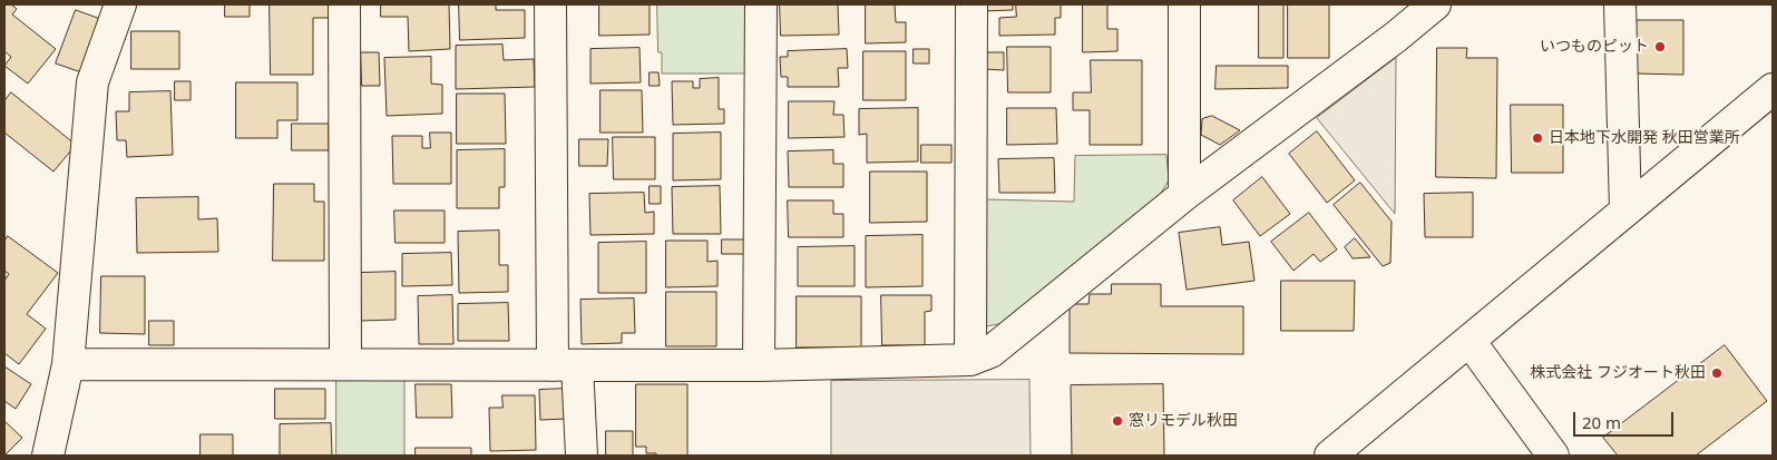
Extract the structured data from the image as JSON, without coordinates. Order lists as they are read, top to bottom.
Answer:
{
  "places": [
    "いつものピット",
    "日本地下水開発 秋田営業所",
    "株式会社 フジオート秋田",
    "窓リモデル秋田"
  ],
  "scale_bar": "20 m"
}
